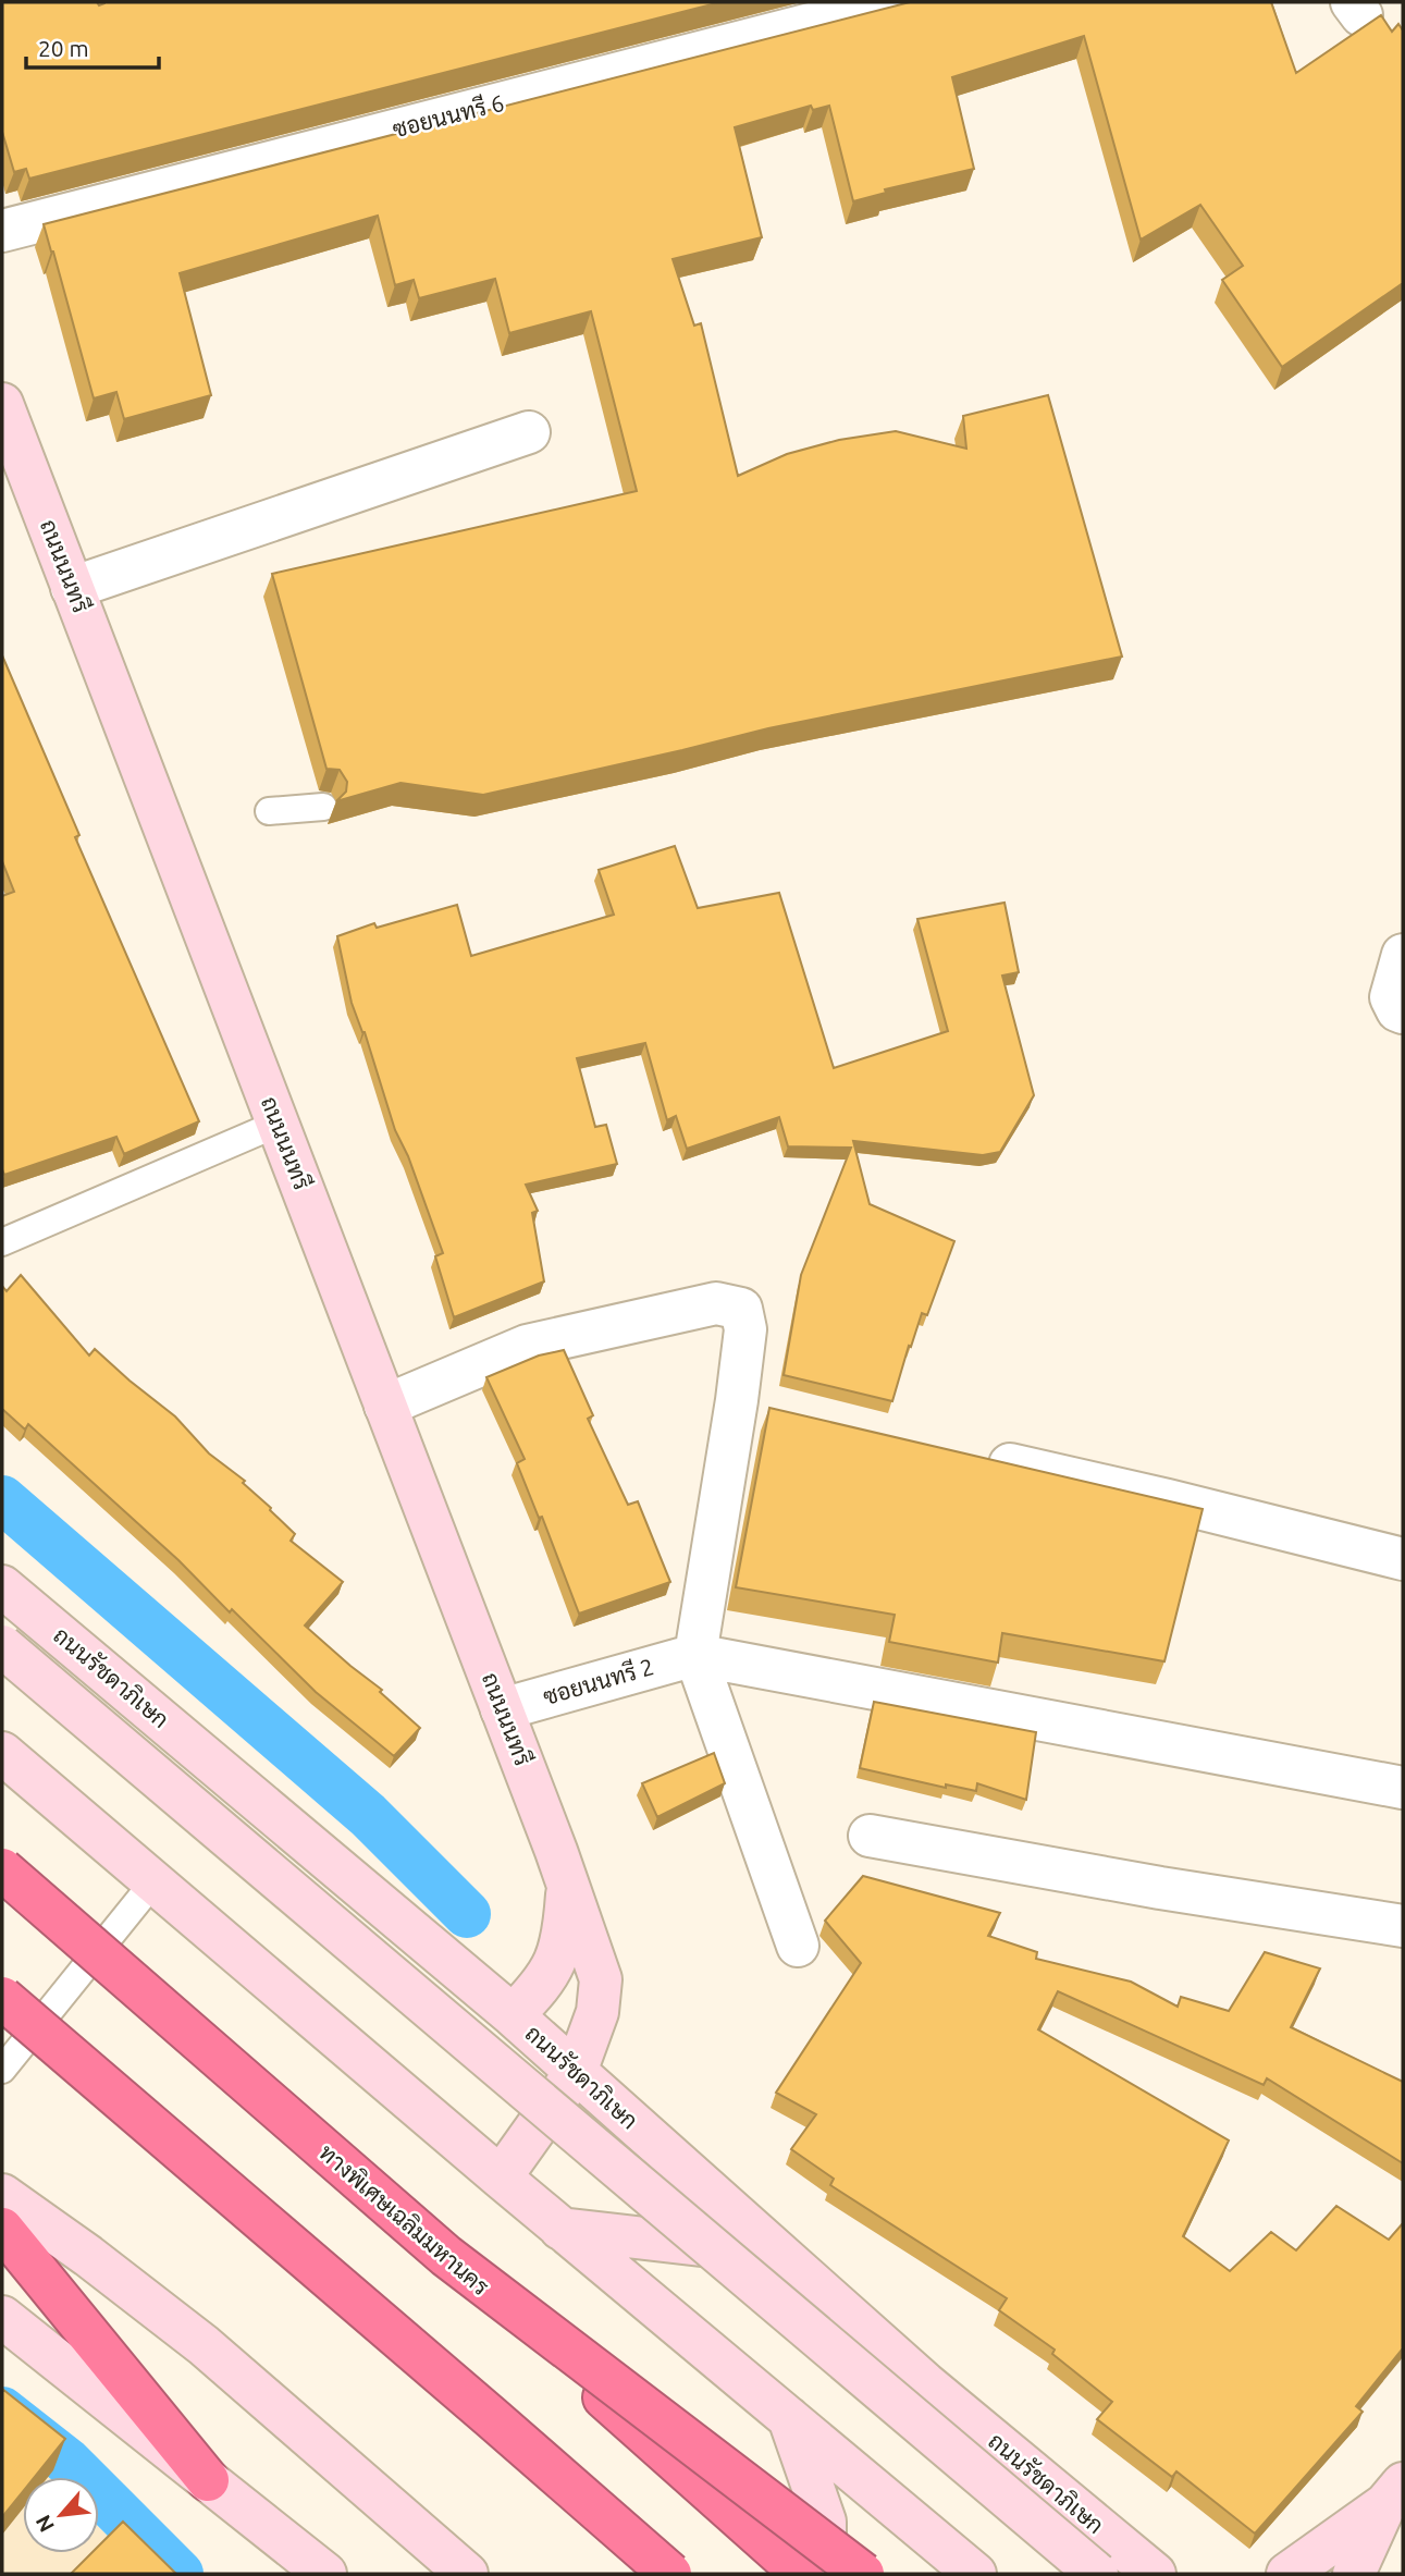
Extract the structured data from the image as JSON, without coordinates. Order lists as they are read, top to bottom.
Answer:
{
  "streets": {
    "highway": ["ทางพิเศษเฉลิมมหานคร"],
    "main road": ["ถนนนนทรี", "ถนนรัชดาภิเษก"],
    "street": ["ซอยนนทรี 6", "ซอยนนทรี 2"]
  },
  "crossings": [
    ["ถนนนนทรี", "ถนนรัชดาภิเษก"],
    ["ถนนนนทรี", "ซอยนนทรี 2"]
  ],
  "scale_bar": "20 m",
  "north": "bottom left"
}
